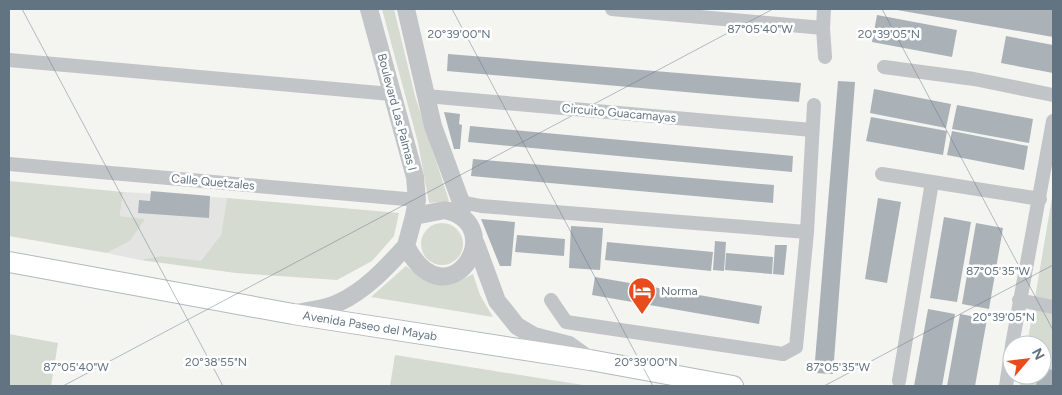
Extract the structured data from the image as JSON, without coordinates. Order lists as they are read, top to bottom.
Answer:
{
  "streets": {
    "main road": ["Avenida Paseo del Mayab"],
    "street": ["Boulevard Las Palmas I", "Circuito Guacamayas", "Calle Quetzales"]
  },
  "crossings": [
    ["Boulevard Las Palmas I", "Calle Quetzales"]
  ],
  "places": {
    "hotel": ["Norma"]
  },
  "north": "top right",
  "coordinates": [
    "87°05'40\"W",
    "20°39'00\"N",
    "20°39'05\"N",
    "87°05'35\"W",
    "20°38'55\"N"
  ]
}
